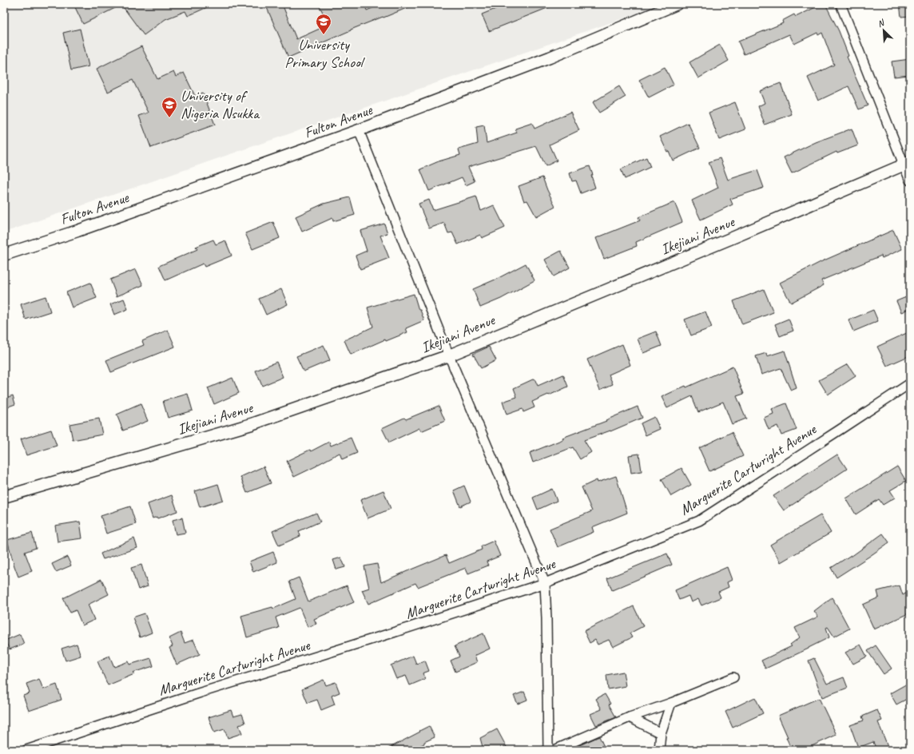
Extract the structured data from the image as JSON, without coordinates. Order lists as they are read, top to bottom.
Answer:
{
  "streets": {
    "street": ["Fulton Avenue", "Ikejiani Avenue", "Marguerite Cartwright Avenue"]
  },
  "places": {
    "school or university": ["University Primary School", "University of Nigeria Nsukka"]
  },
  "north": "top left"
}
